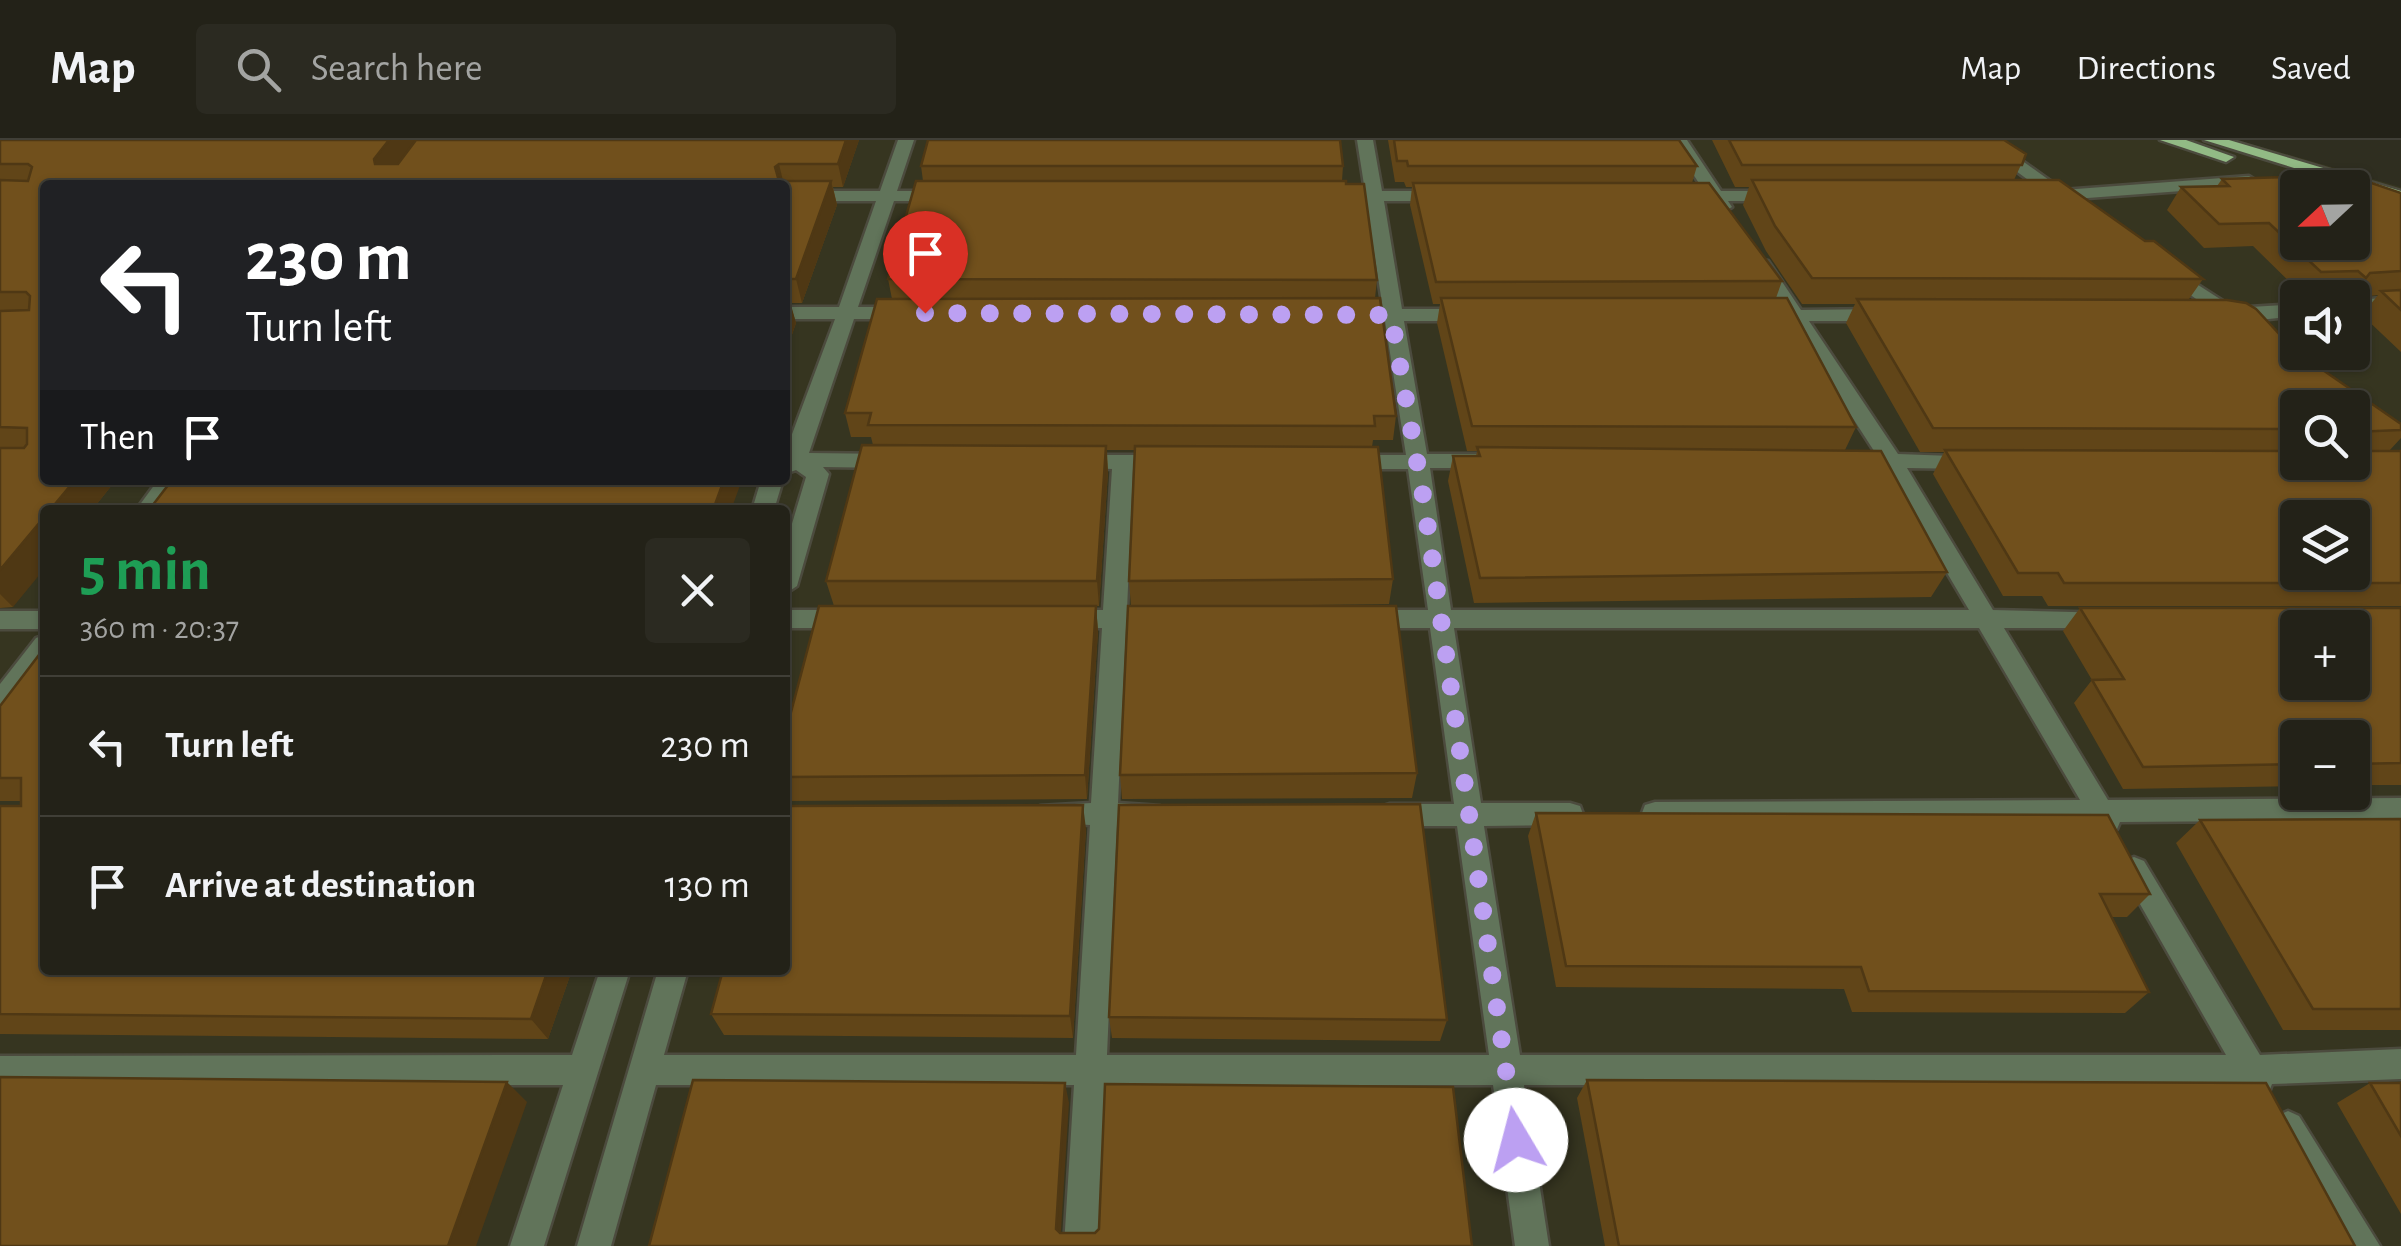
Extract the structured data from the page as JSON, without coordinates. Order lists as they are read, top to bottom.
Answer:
{
  "north": "left",
  "page": {
    "header": "Map",
    "search": "Search here",
    "nav": ["Map", "Directions", "Saved"],
    "map_buttons": ["+", "−"],
    "turn": ["230 m", "Turn left"],
    "then": "Then",
    "heading": ["5 min", "360 m · 20:37"],
    "list": [
      {
        "name": "Turn left",
        "value": "230 m"
      },
      {
        "name": "Arrive at destination",
        "value": "130 m"
      }
    ]
  }
}
